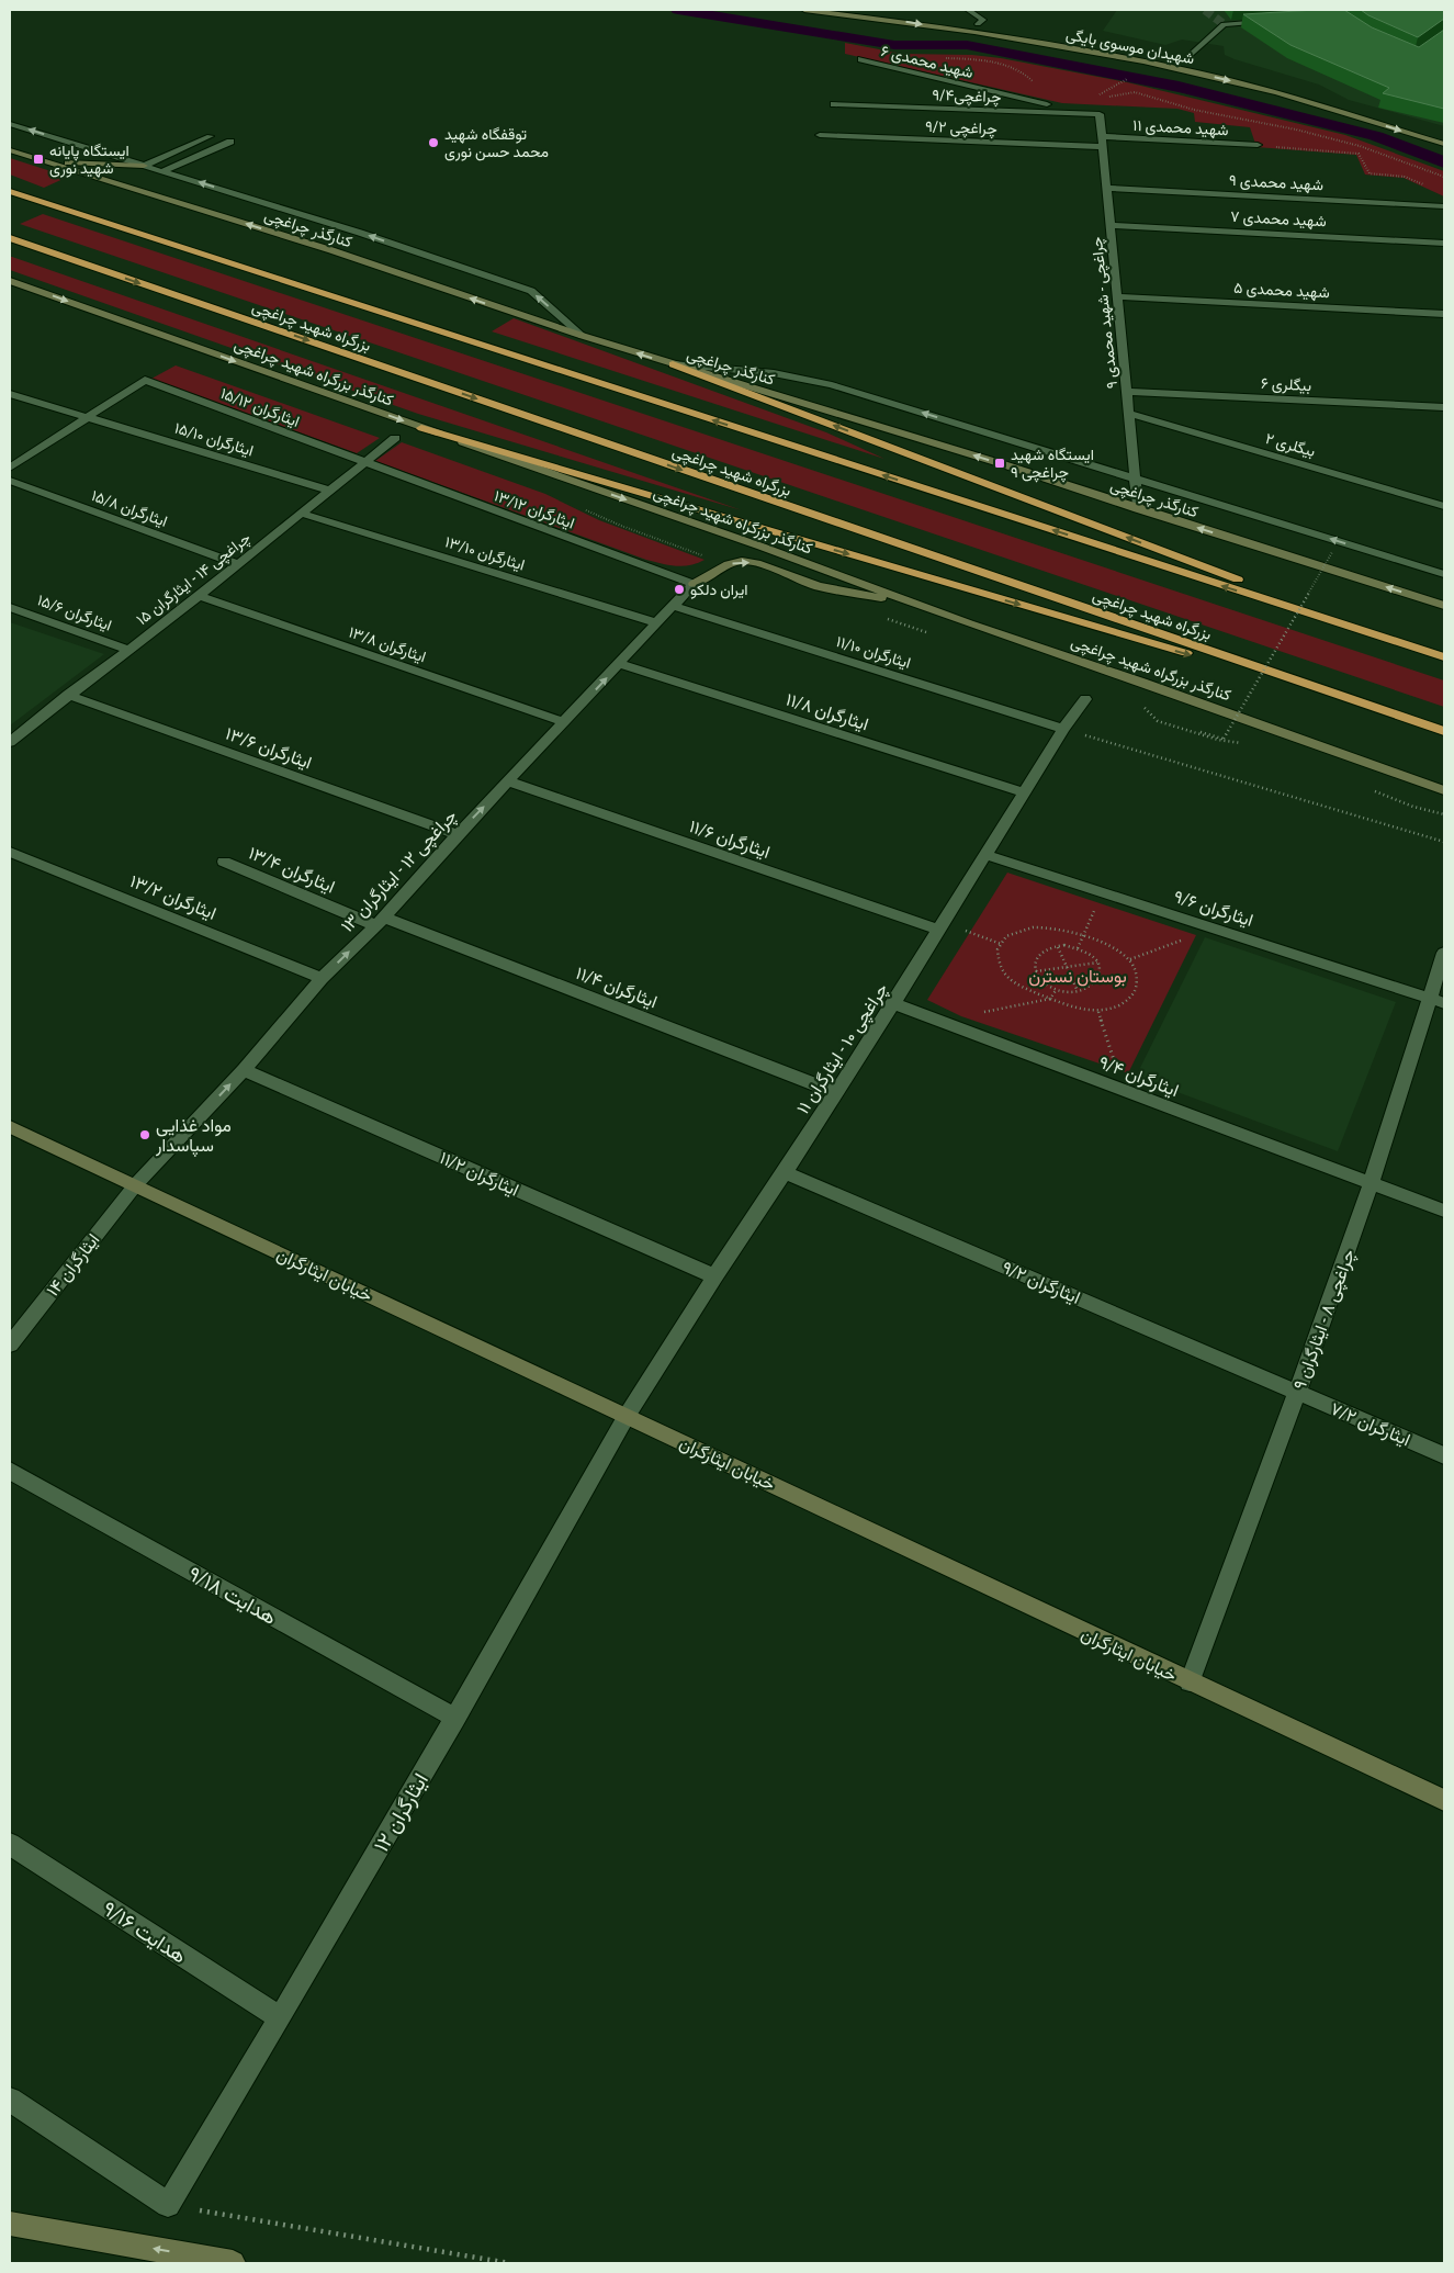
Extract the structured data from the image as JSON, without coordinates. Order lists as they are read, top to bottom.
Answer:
{
  "streets": {
    "highway": ["بزرگراه شهید چراغچی"],
    "main road": [
      "شهیدان موسوی بایگی",
      "کنارگذر چراغچی",
      "کنارگذر بزرگراه شهید چراغچی",
      "خیابان ایثارگران"
    ],
    "street": [
      "شهید محمدی ۶",
      "۹/۴چراغچی",
      "۹/۲ چراغچی",
      "شهید محمدی ۱۱",
      "شهید محمدی ۹",
      "شهید محمدی ۷",
      "شهید محمدی ۵",
      "۹ چراغچی - شهید محمدی",
      "بیگلری ۶",
      "ایثارگران ۱۵/۱۲",
      "ایثارگران ۱۵/۱۰",
      "بیگلری ۲",
      "ایثارگران ۱۵/۸",
      "ایثارگران ۱۳/۱۲",
      "ایثارگران ۱۳/۱۰",
      "چراغچی ۱۴ - ایثارگران ۱۵",
      "ایثارگران ۱۵/۶",
      "ایثارگران ۱۳/۸",
      "ایثارگران ۱۱/۱۰",
      "ایثارگران ۱۱/۸",
      "ایثارگران ۱۳/۶",
      "ایثارگران ۱۱/۶",
      "ایثارگران ۱۳/۴",
      "چراغچی ۱۲ - ایثارگران ۱۳",
      "ایثارگران ۱۳/۲",
      "ایثارگران ۹/۶",
      "ایثارگران ۱۱/۴",
      "چراغچی ۱۰ - ایثارگران ۱۱",
      "ایثارگران ۹/۴",
      "ایثارگران ۱۱/۲",
      "ایثارگران ۱۴",
      "ایثارگران ۹/۲",
      "چراغچی ۸ - ایثارگران ۹",
      "ایثارگران ۷/۲",
      "هدایت ۹/۱۸",
      "ایثارگران ۱۲",
      "هدایت ۹/۱۶"
    ]
  },
  "crossings": [
    ["شهید محمدی ۶", "۹/۴چراغچی"],
    ["۹/۴چراغچی", "۹ چراغچی - شهید محمدی"],
    ["۹/۲ چراغچی", "۹ چراغچی - شهید محمدی"],
    ["شهید محمدی ۱۱", "۹ چراغچی - شهید محمدی"],
    ["شهید محمدی ۹", "۹ چراغچی - شهید محمدی"],
    ["شهید محمدی ۷", "۹ چراغچی - شهید محمدی"],
    ["کنارگذر چراغچی", "۹ چراغچی - شهید محمدی"],
    ["شهید محمدی ۵", "۹ چراغچی - شهید محمدی"],
    ["۹ چراغچی - شهید محمدی", "بیگلری ۶"],
    ["۹ چراغچی - شهید محمدی", "بیگلری ۲"],
    ["ایثارگران ۱۵/۱۲", "ایثارگران ۱۵/۱۰"],
    ["ایثارگران ۱۵/۱۲", "ایثارگران ۱۳/۱۲"],
    ["ایثارگران ۱۵/۱۲", "چراغچی ۱۴ - ایثارگران ۱۵"],
    ["ایثارگران ۱۵/۱۰", "چراغچی ۱۴ - ایثارگران ۱۵"],
    ["ایثارگران ۱۵/۸", "چراغچی ۱۴ - ایثارگران ۱۵"],
    ["ایثارگران ۱۳/۱۲", "چراغچی ۱۴ - ایثارگران ۱۵"],
    ["ایثارگران ۱۳/۱۲", "چراغچی ۱۲ - ایثارگران ۱۳"],
    ["ایثارگران ۱۳/۱۰", "چراغچی ۱۴ - ایثارگران ۱۵"],
    ["ایثارگران ۱۳/۱۰", "چراغچی ۱۲ - ایثارگران ۱۳"],
    ["چراغچی ۱۴ - ایثارگران ۱۵", "ایثارگران ۱۵/۶"],
    ["چراغچی ۱۴ - ایثارگران ۱۵", "ایثارگران ۱۳/۸"],
    ["چراغچی ۱۴ - ایثارگران ۱۵", "ایثارگران ۱۳/۶"],
    ["ایثارگران ۱۳/۸", "چراغچی ۱۲ - ایثارگران ۱۳"],
    ["ایثارگران ۱۱/۱۰", "چراغچی ۱۲ - ایثارگران ۱۳"],
    ["ایثارگران ۱۱/۱۰", "چراغچی ۱۰ - ایثارگران ۱۱"],
    ["ایثارگران ۱۱/۸", "چراغچی ۱۲ - ایثارگران ۱۳"],
    ["ایثارگران ۱۱/۸", "چراغچی ۱۰ - ایثارگران ۱۱"],
    ["ایثارگران ۱۳/۶", "چراغچی ۱۲ - ایثارگران ۱۳"],
    ["ایثارگران ۱۱/۶", "چراغچی ۱۲ - ایثارگران ۱۳"],
    ["ایثارگران ۱۱/۶", "چراغچی ۱۰ - ایثارگران ۱۱"],
    ["ایثارگران ۱۳/۴", "چراغچی ۱۲ - ایثارگران ۱۳"],
    ["ایثارگران ۱۳/۴", "ایثارگران ۱۱/۴"],
    ["چراغچی ۱۲ - ایثارگران ۱۳", "ایثارگران ۱۳/۲"],
    ["چراغچی ۱۲ - ایثارگران ۱۳", "ایثارگران ۱۱/۴"],
    ["چراغچی ۱۲ - ایثارگران ۱۳", "ایثارگران ۱۱/۲"],
    ["چراغچی ۱۲ - ایثارگران ۱۳", "ایثارگران ۱۴"],
    ["چراغچی ۱۲ - ایثارگران ۱۳", "خیابان ایثارگران"],
    ["ایثارگران ۹/۶", "چراغچی ۱۰ - ایثارگران ۱۱"],
    ["ایثارگران ۹/۶", "چراغچی ۸ - ایثارگران ۹"],
    ["ایثارگران ۱۱/۴", "چراغچی ۱۰ - ایثارگران ۱۱"],
    ["چراغچی ۱۰ - ایثارگران ۱۱", "ایثارگران ۹/۴"],
    ["چراغچی ۱۰ - ایثارگران ۱۱", "ایثارگران ۱۱/۲"],
    ["چراغچی ۱۰ - ایثارگران ۱۱", "خیابان ایثارگران"],
    ["چراغچی ۱۰ - ایثارگران ۱۱", "ایثارگران ۹/۲"],
    ["چراغچی ۱۰ - ایثارگران ۱۱", "ایثارگران ۱۲"],
    ["ایثارگران ۹/۴", "چراغچی ۸ - ایثارگران ۹"],
    ["ایثارگران ۱۴", "خیابان ایثارگران"],
    ["خیابان ایثارگران", "چراغچی ۸ - ایثارگران ۹"],
    ["خیابان ایثارگران", "ایثارگران ۱۲"],
    ["ایثارگران ۹/۲", "چراغچی ۸ - ایثارگران ۹"],
    ["ایثارگران ۹/۲", "ایثارگران ۷/۲"],
    ["چراغچی ۸ - ایثارگران ۹", "ایثارگران ۷/۲"],
    ["هدایت ۹/۱۸", "ایثارگران ۱۲"],
    ["ایثارگران ۱۲", "هدایت ۹/۱۶"]
  ],
  "one_way": ["کنارگذر چراغچی", "چراغچی ۱۲ - ایثارگران ۱۳"],
  "parks": ["بوستان نسترن"],
  "places": {
    "other": ["توقفگاه شهید محمد حسن نوری", "ایران دلکو", "مواد غذایی سپاسدار"],
    "transit": ["ایستگاه پایانه شهید نوری", "ایستگاه شهید چراغچی ۹"]
  }
}
